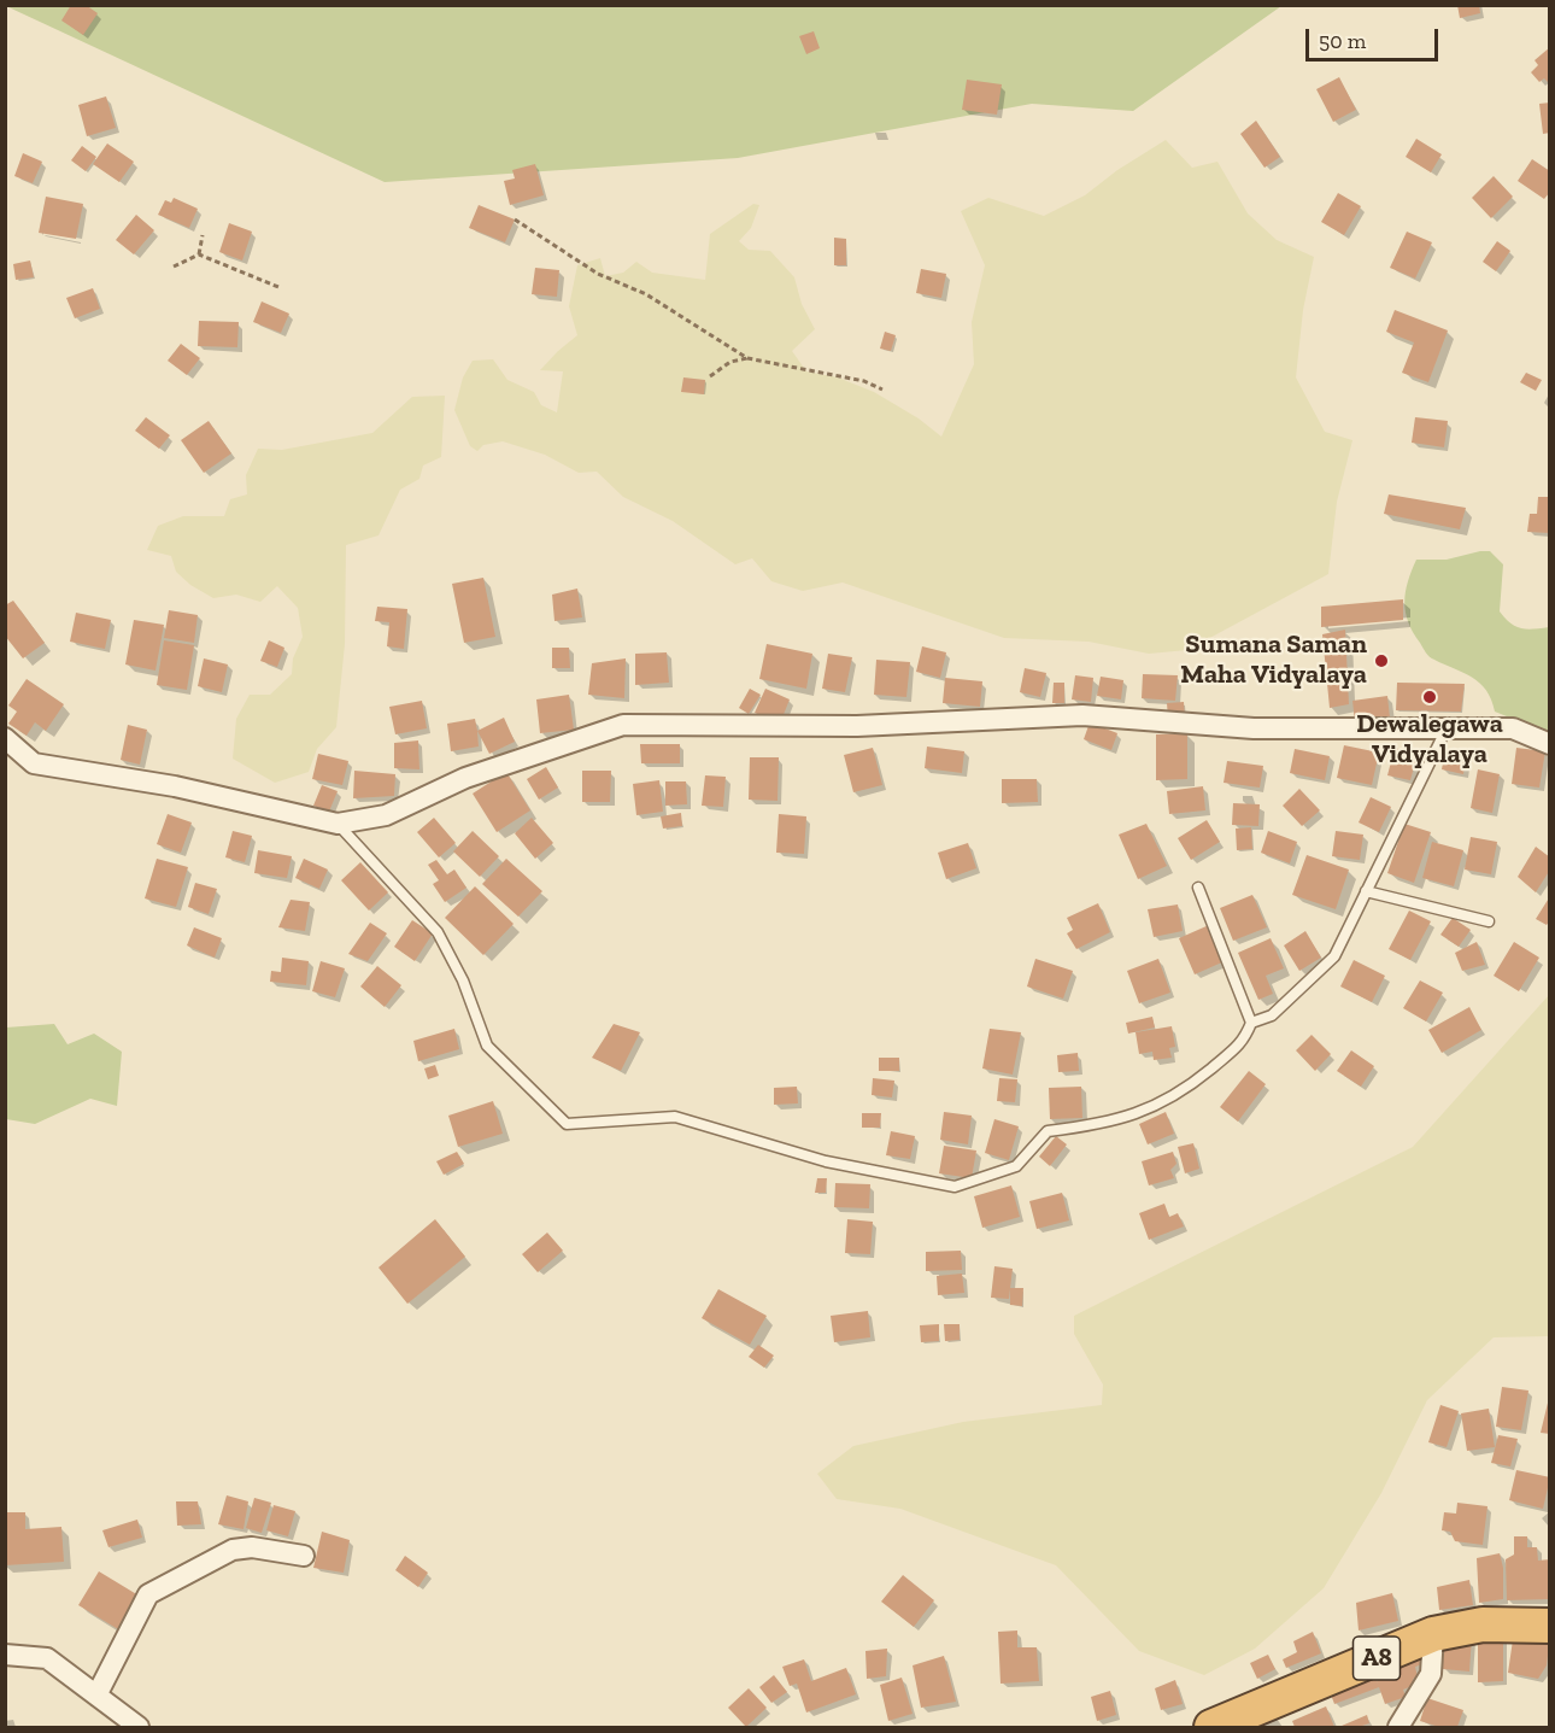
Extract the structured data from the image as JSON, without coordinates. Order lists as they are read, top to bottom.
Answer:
{
  "streets": {
    "highway": ["A8"]
  },
  "places": ["Sumana Saman Maha Vidyalaya", "Dewalegawa Vidyalaya"],
  "scale_bar": "50 m"
}
